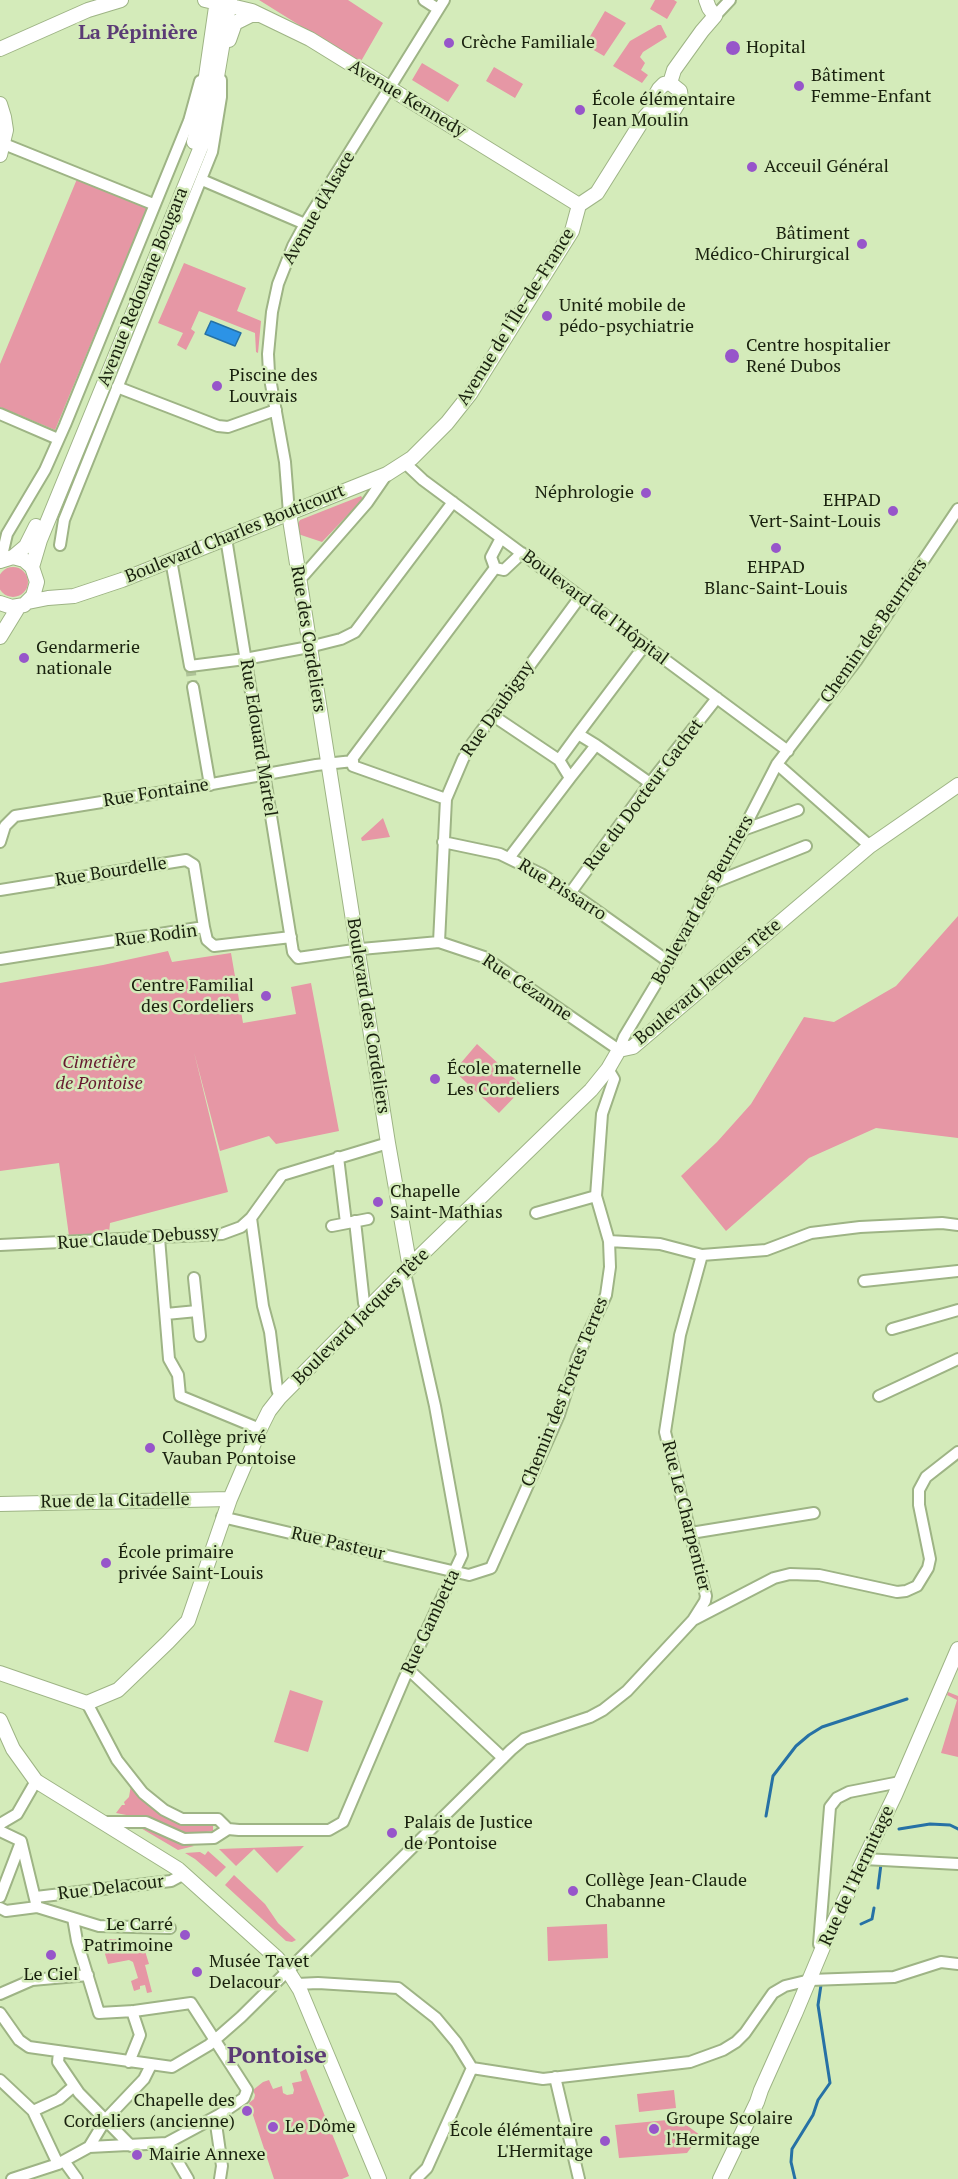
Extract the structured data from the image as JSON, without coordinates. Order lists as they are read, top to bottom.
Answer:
{
  "streets": {
    "street": [
      "Avenue Kennedy",
      "Avenue d'Alsace",
      "Avenue Redouane Bougara",
      "Avenue de l'Île-de-France",
      "Boulevard Charles Bouticourt",
      "Boulevard de l'Hôpital",
      "Chemin des Beurriers",
      "Rue des Cordeliers",
      "Rue Daubigny",
      "Rue Edouard Martel",
      "Rue Fontaine",
      "Rue du Docteur Gachet",
      "Rue Bourdelle",
      "Rue Pissarro",
      "Boulevard des Beurriers",
      "Rue Rodin",
      "Boulevard Jacques Tête",
      "Rue Cézanne",
      "Boulevard des Cordeliers",
      "Rue Claude Debussy",
      "Chemin des Fortes Terres",
      "Rue de la Citadelle",
      "Rue Le Charpentier",
      "Rue Pasteur",
      "Rue Gambetta",
      "Rue de l'Hermitage",
      "Rue Delacour"
    ]
  },
  "crossings": [
    ["Avenue Kennedy", "Avenue d'Alsace"],
    ["Avenue Kennedy", "Avenue Redouane Bougara"],
    ["Avenue Kennedy", "Avenue de l'Île-de-France"],
    ["Avenue d'Alsace", "Boulevard Charles Bouticourt"],
    ["Avenue d'Alsace", "Rue des Cordeliers"],
    ["Avenue de l'Île-de-France", "Boulevard Charles Bouticourt"],
    ["Avenue de l'Île-de-France", "Boulevard de l'Hôpital"],
    ["Boulevard Charles Bouticourt", "Boulevard de l'Hôpital"],
    ["Boulevard Charles Bouticourt", "Rue des Cordeliers"],
    ["Boulevard Charles Bouticourt", "Rue Edouard Martel"],
    ["Boulevard de l'Hôpital", "Chemin des Beurriers"],
    ["Boulevard de l'Hôpital", "Rue Daubigny"],
    ["Boulevard de l'Hôpital", "Rue du Docteur Gachet"],
    ["Boulevard de l'Hôpital", "Boulevard des Beurriers"],
    ["Chemin des Beurriers", "Boulevard des Beurriers"],
    ["Rue des Cordeliers", "Rue Fontaine"],
    ["Rue des Cordeliers", "Boulevard des Cordeliers"],
    ["Rue Daubigny", "Rue Pissarro"],
    ["Rue Daubigny", "Rue Cézanne"],
    ["Rue Edouard Martel", "Rue Fontaine"],
    ["Rue Edouard Martel", "Rue Rodin"],
    ["Rue Fontaine", "Boulevard des Cordeliers"],
    ["Rue du Docteur Gachet", "Rue Pissarro"],
    ["Rue Bourdelle", "Rue Rodin"],
    ["Rue Pissarro", "Boulevard des Beurriers"],
    ["Boulevard des Beurriers", "Boulevard Jacques Tête"],
    ["Boulevard des Beurriers", "Rue Cézanne"],
    ["Boulevard Jacques Tête", "Rue Cézanne"],
    ["Boulevard Jacques Tête", "Boulevard des Cordeliers"],
    ["Boulevard Jacques Tête", "Chemin des Fortes Terres"],
    ["Boulevard Jacques Tête", "Rue de la Citadelle"],
    ["Boulevard Jacques Tête", "Rue Pasteur"],
    ["Boulevard Jacques Tête", "Rue Gambetta"],
    ["Rue Cézanne", "Boulevard des Cordeliers"],
    ["Boulevard des Cordeliers", "Rue Claude Debussy"],
    ["Boulevard des Cordeliers", "Rue Gambetta"],
    ["Chemin des Fortes Terres", "Rue Pasteur"],
    ["Chemin des Fortes Terres", "Rue Gambetta"],
    ["Rue Pasteur", "Rue Gambetta"]
  ],
  "districts": ["La Pépinière", "Pontoise"],
  "parks": ["Cimetière de Pontoise"],
  "places": [
    "Crèche Familiale",
    "Hopital",
    "Bâtiment Femme-Enfant",
    "École élémentaire Jean Moulin",
    "Acceuil Général",
    "Bâtiment Médico-Chirurgical",
    "Unité mobile de pédo-psychiatrie",
    "Centre hospitalier René Dubos",
    "Piscine des Louvrais",
    "Néphrologie",
    "EHPAD Vert-Saint-Louis",
    "EHPAD Blanc-Saint-Louis",
    "Gendarmerie nationale",
    "Centre Familial des Cordeliers",
    "École maternelle Les Cordeliers",
    "Chapelle Saint-Mathias",
    "Collège privé Vauban Pontoise",
    "École primaire privée Saint-Louis",
    "Palais de Justice de Pontoise",
    "Collège Jean-Claude Chabanne",
    "Le Carré Patrimoine",
    "Le Ciel",
    "Musée Tavet Delacour",
    "Chapelle des Cordeliers (ancienne)",
    "Le Dôme",
    "Groupe Scolaire l'Hermitage",
    "École élémentaire L'Hermitage",
    "Mairie Annexe"
  ]
}
